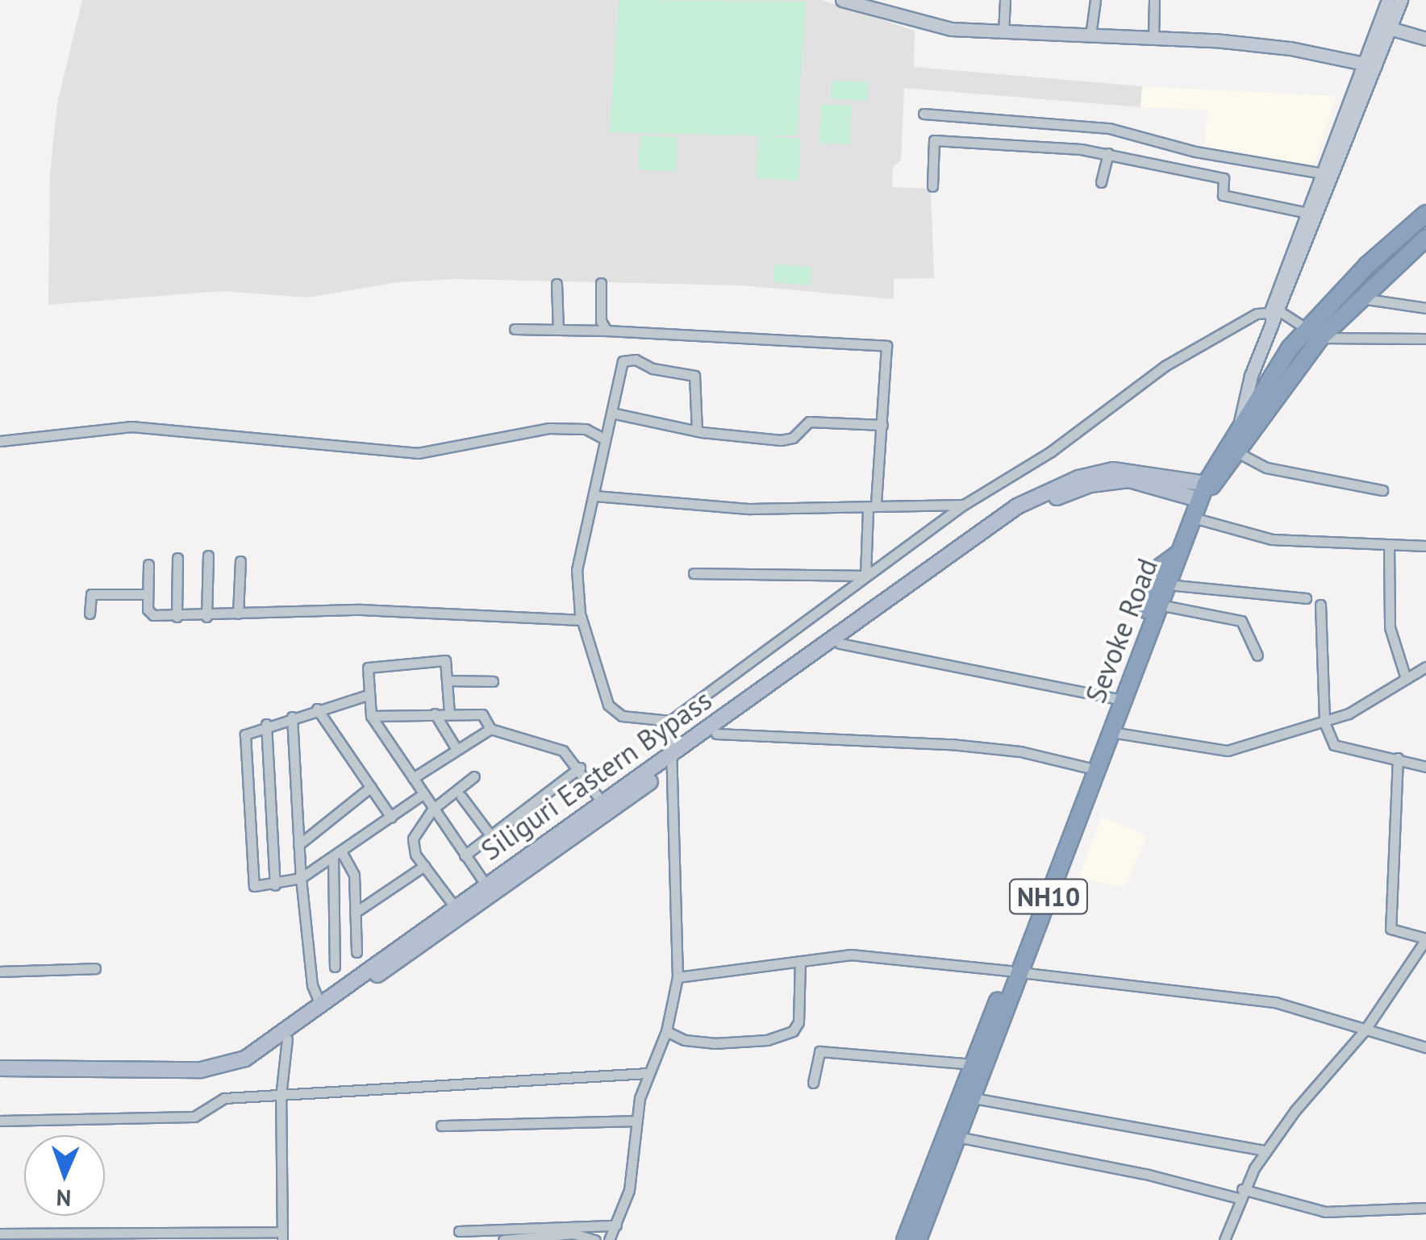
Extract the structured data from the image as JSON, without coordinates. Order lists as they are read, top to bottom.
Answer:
{
  "streets": {
    "highway": ["Sevoke Road", "NH10"],
    "main road": ["Siliguri Eastern Bypass"]
  },
  "crossings": [
    ["Sevoke Road", "NH10"],
    ["Siliguri Eastern Bypass", "NH10"]
  ],
  "north": "bottom"
}
